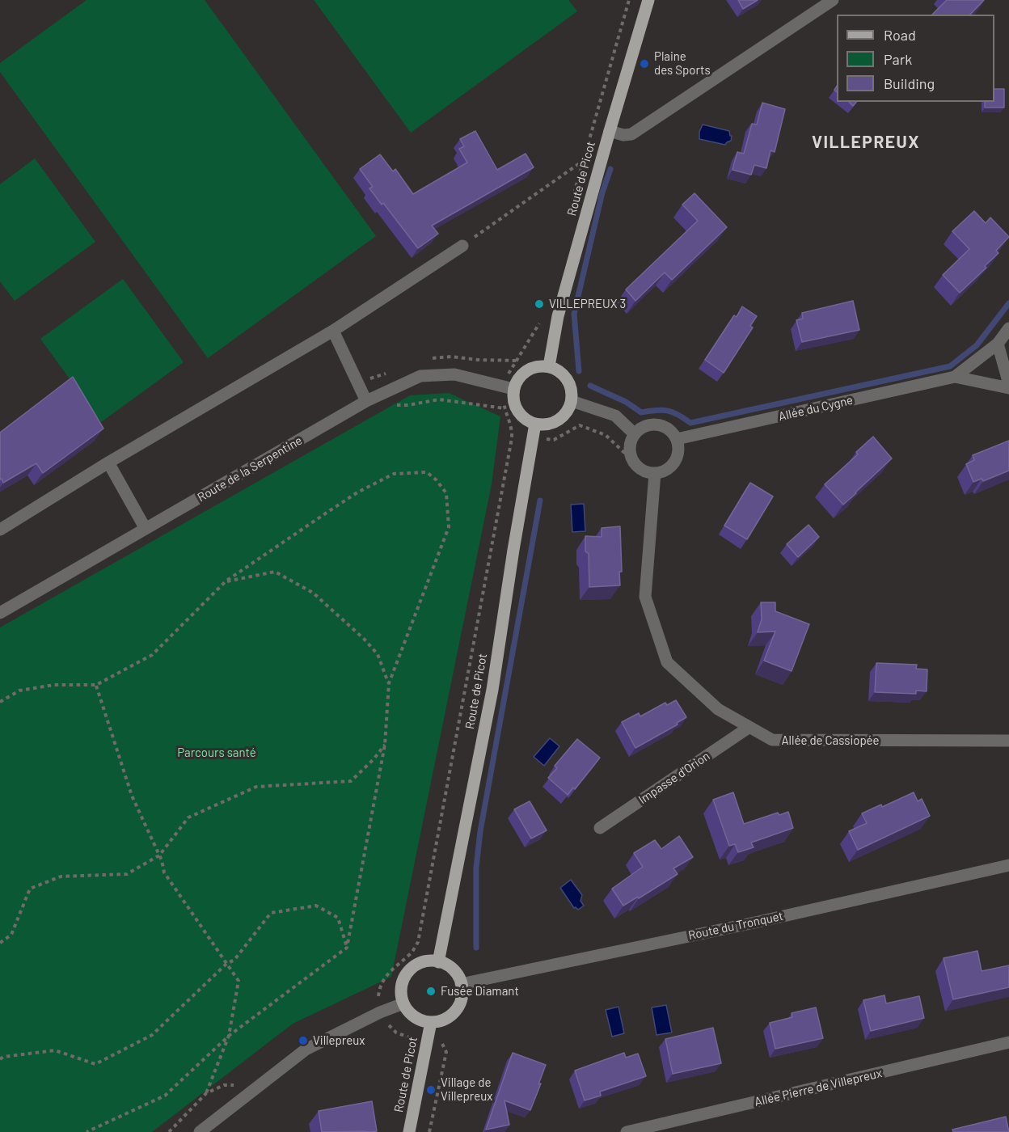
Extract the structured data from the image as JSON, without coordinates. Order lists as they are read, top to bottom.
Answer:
{
  "streets": {
    "main road": ["Route de Picot"],
    "street": [
      "Allée du Cygne",
      "Route de la Serpentine",
      "Allée de Cassiopée",
      "Impasse d'Orion",
      "Route du Tronquet",
      "Allée Pierre de Villepreux"
    ]
  },
  "crossings": [
    ["Route de Picot", "Route de la Serpentine"],
    ["Route de Picot", "Route du Tronquet"],
    ["Allée du Cygne", "Allée de Cassiopée"],
    ["Allée de Cassiopée", "Impasse d'Orion"]
  ],
  "districts": ["VILLEPREUX"],
  "parks": ["Parcours santé"],
  "places": [
    "Plaine des Sports",
    "VILLEPREUX 3",
    "Fusée Diamant",
    "Villepreux",
    "Village de Villepreux"
  ],
  "legend": ["Road", "Park", "Building"]
}
